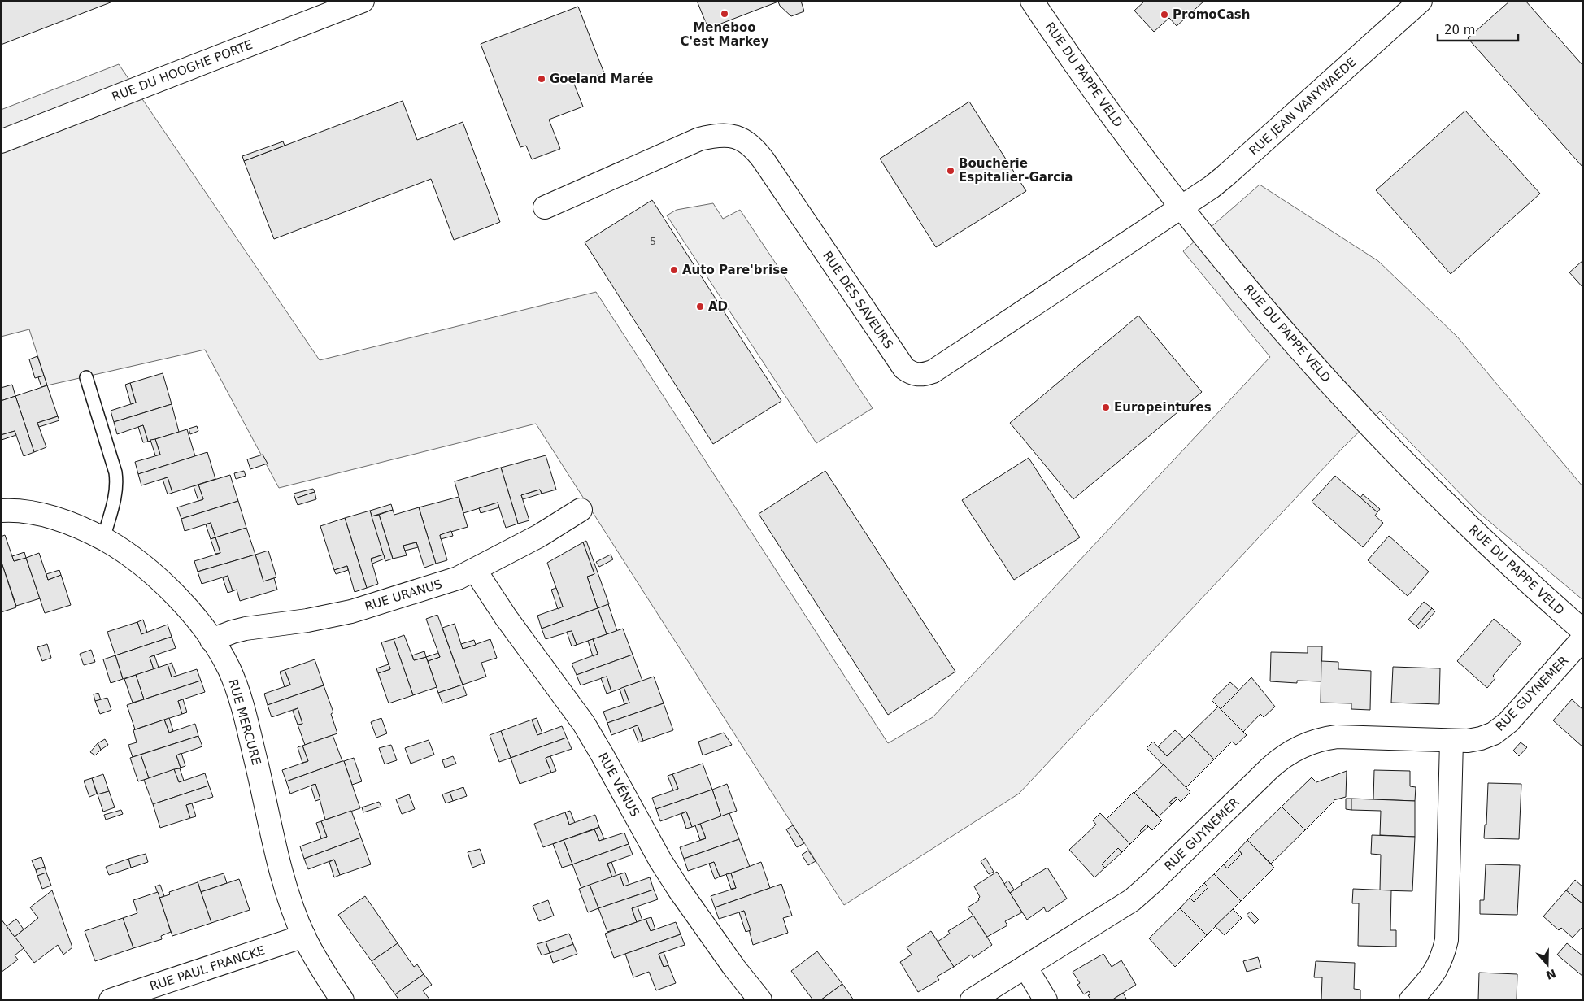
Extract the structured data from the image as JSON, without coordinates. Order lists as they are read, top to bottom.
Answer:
{
  "streets": {
    "street": [
      "RUE DU HOOGHE PORTE",
      "RUE DU PAPPE VELD",
      "RUE JEAN VANYWAEDE",
      "RUE DES SAVEURS",
      "RUE URANUS",
      "RUE GUYNEMER",
      "RUE MERCURE",
      "RUE VÉNUS",
      "RUE PAUL FRANCKE"
    ]
  },
  "crossings": [
    ["RUE DU PAPPE VELD", "RUE JEAN VANYWAEDE"],
    ["RUE DU PAPPE VELD", "RUE DES SAVEURS"],
    ["RUE JEAN VANYWAEDE", "RUE DES SAVEURS"],
    ["RUE URANUS", "RUE MERCURE"],
    ["RUE URANUS", "RUE VÉNUS"],
    ["RUE MERCURE", "RUE PAUL FRANCKE"]
  ],
  "places": [
    "Meneboo C'est Markey",
    "PromoCash",
    "Goeland Marée",
    "Boucherie Espitalier-Garcia",
    "Auto Pare'brise",
    "AD",
    "Europeintures"
  ],
  "house_numbers": ["5"],
  "scale_bar": "20 m",
  "north": "bottom"
}
